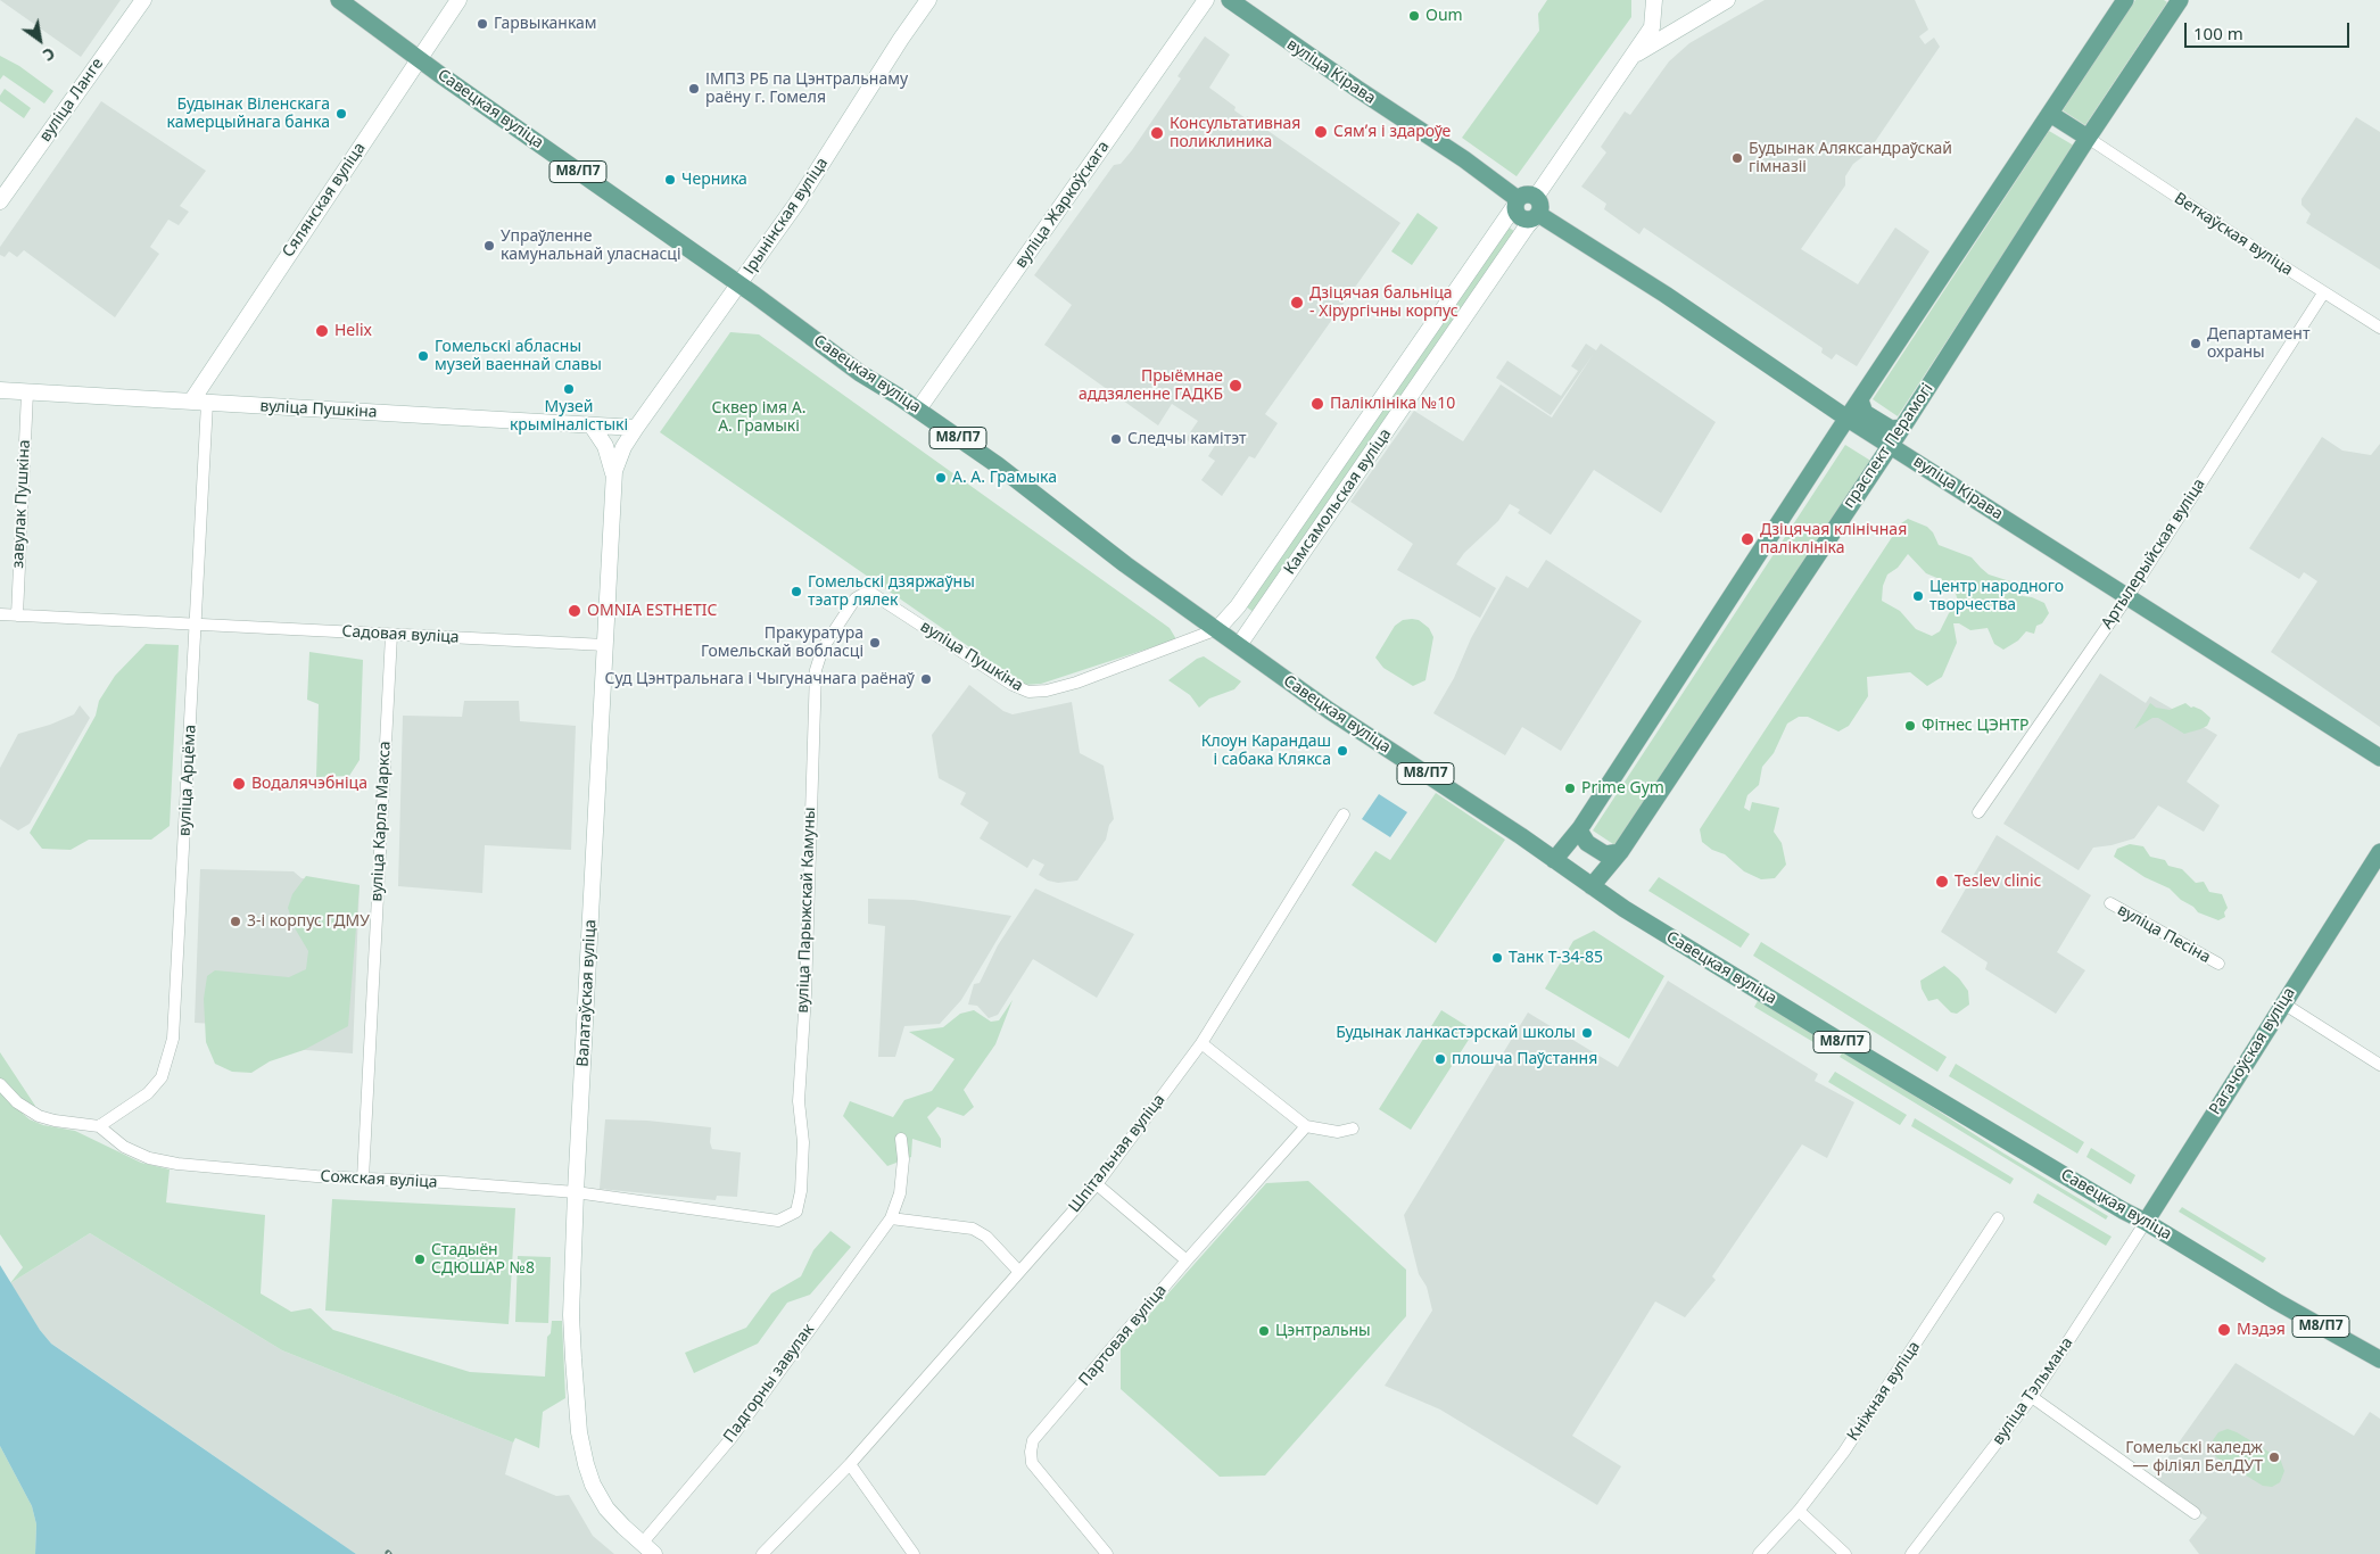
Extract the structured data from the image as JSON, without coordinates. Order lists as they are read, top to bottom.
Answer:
{
  "streets": {
    "main road": [
      "вуліца Кірава",
      "Савецкая вуліца",
      "М8/П7",
      "праспект Перамогі",
      "Рагачоўская вуліца"
    ],
    "street": [
      "вуліца Ланге",
      "Сялянская вуліца",
      "вуліца Жаркоўскага",
      "Ірынінская вуліца",
      "Веткаўская вуліца",
      "вуліца Пушкіна",
      "Камсамольская вуліца",
      "завулак Пушкіна",
      "Артылерыйская вуліца",
      "Садовая вуліца",
      "вуліца Арцёма",
      "вуліца Карла Маркса",
      "вуліца Парыжскай Камуны",
      "вуліца Песіна",
      "Валатаўская вуліца",
      "Шпітальная вуліца",
      "Сожская вуліца",
      "Партовая вуліца",
      "Падгорны завулак",
      "Кніжная вуліца",
      "вуліца Тэльмана"
    ]
  },
  "crossings": [
    ["вуліца Кірава", "праспект Перамогі"],
    ["вуліца Кірава", "Камсамольская вуліца"],
    ["вуліца Кірава", "Артылерыйская вуліца"],
    ["Савецкая вуліца", "Сялянская вуліца"],
    ["Савецкая вуліца", "вуліца Жаркоўскага"],
    ["Савецкая вуліца", "Ірынінская вуліца"],
    ["Савецкая вуліца", "вуліца Пушкіна"],
    ["Савецкая вуліца", "праспект Перамогі"],
    ["Савецкая вуліца", "Камсамольская вуліца"],
    ["Савецкая вуліца", "Рагачоўская вуліца"],
    ["Савецкая вуліца", "вуліца Тэльмана"],
    ["Сялянская вуліца", "вуліца Пушкіна"],
    ["Ірынінская вуліца", "вуліца Пушкіна"],
    ["Ірынінская вуліца", "Валатаўская вуліца"],
    ["Веткаўская вуліца", "праспект Перамогі"],
    ["Веткаўская вуліца", "Артылерыйская вуліца"],
    ["вуліца Пушкіна", "Камсамольская вуліца"],
    ["вуліца Пушкіна", "завулак Пушкіна"],
    ["вуліца Пушкіна", "вуліца Арцёма"],
    ["вуліца Пушкіна", "вуліца Парыжскай Камуны"],
    ["вуліца Пушкіна", "Валатаўская вуліца"],
    ["Садовая вуліца", "вуліца Арцёма"],
    ["Садовая вуліца", "вуліца Карла Маркса"],
    ["Садовая вуліца", "Валатаўская вуліца"],
    ["вуліца Арцёма", "Сожская вуліца"],
    ["вуліца Карла Маркса", "Сожская вуліца"],
    ["вуліца Парыжскай Камуны", "Сожская вуліца"],
    ["Валатаўская вуліца", "Сожская вуліца"],
    ["Валатаўская вуліца", "Падгорны завулак"],
    ["Рагачоўская вуліца", "вуліца Тэльмана"]
  ],
  "parks": ["Сквер імя А. А. Грамыкі"],
  "places": [
    "Oum",
    "Гарвыканкам",
    "ІМПЗ РБ па Цэнтральнаму раёну г. Гомеля",
    "Будынак Віленскага камерцыйнага банка",
    "Сямʼя і здароўе",
    "Консультативная поликлиника",
    "Будынак Аляксандраўскай гімназіі",
    "Черника",
    "Упраўленне камунальнай уласнасці",
    "Дзіцячая бальніца - Хірургічны корпус",
    "Helix",
    "Департамент охраны",
    "Гомельскі абласны музей ваеннай славы",
    "Прыёмнае аддзяленне ГАДКБ",
    "Музей крыміналістыкі",
    "Паліклініка №10",
    "Следчы камітэт",
    "А. А. Грамыка",
    "Дзіцячая клінічная паліклініка",
    "Гомельскі дзяржаўны тэатр лялек",
    "Центр народного творчества",
    "OMNIA ESTHETIC",
    "Пракуратура Гомельскай вобласці",
    "Суд Цэнтральнага і Чыгуначнага раёнаў",
    "Фітнес ЦЭНТР",
    "Клоун Карандаш і сабака Клякса",
    "Водалячэбніца",
    "Prime Gym",
    "Teslev clinic",
    "3-і корпус ГДМУ",
    "Танк Т-34-85",
    "Будынак ланкастэрскай школы",
    "плошча Паўстання",
    "Стадыён СДЮШАР №8",
    "Мэдэя",
    "Цэнтральны",
    "Гомельскі каледж — філіял БелДУТ"
  ],
  "scale_bar": "100 m",
  "north": "bottom right"
}
